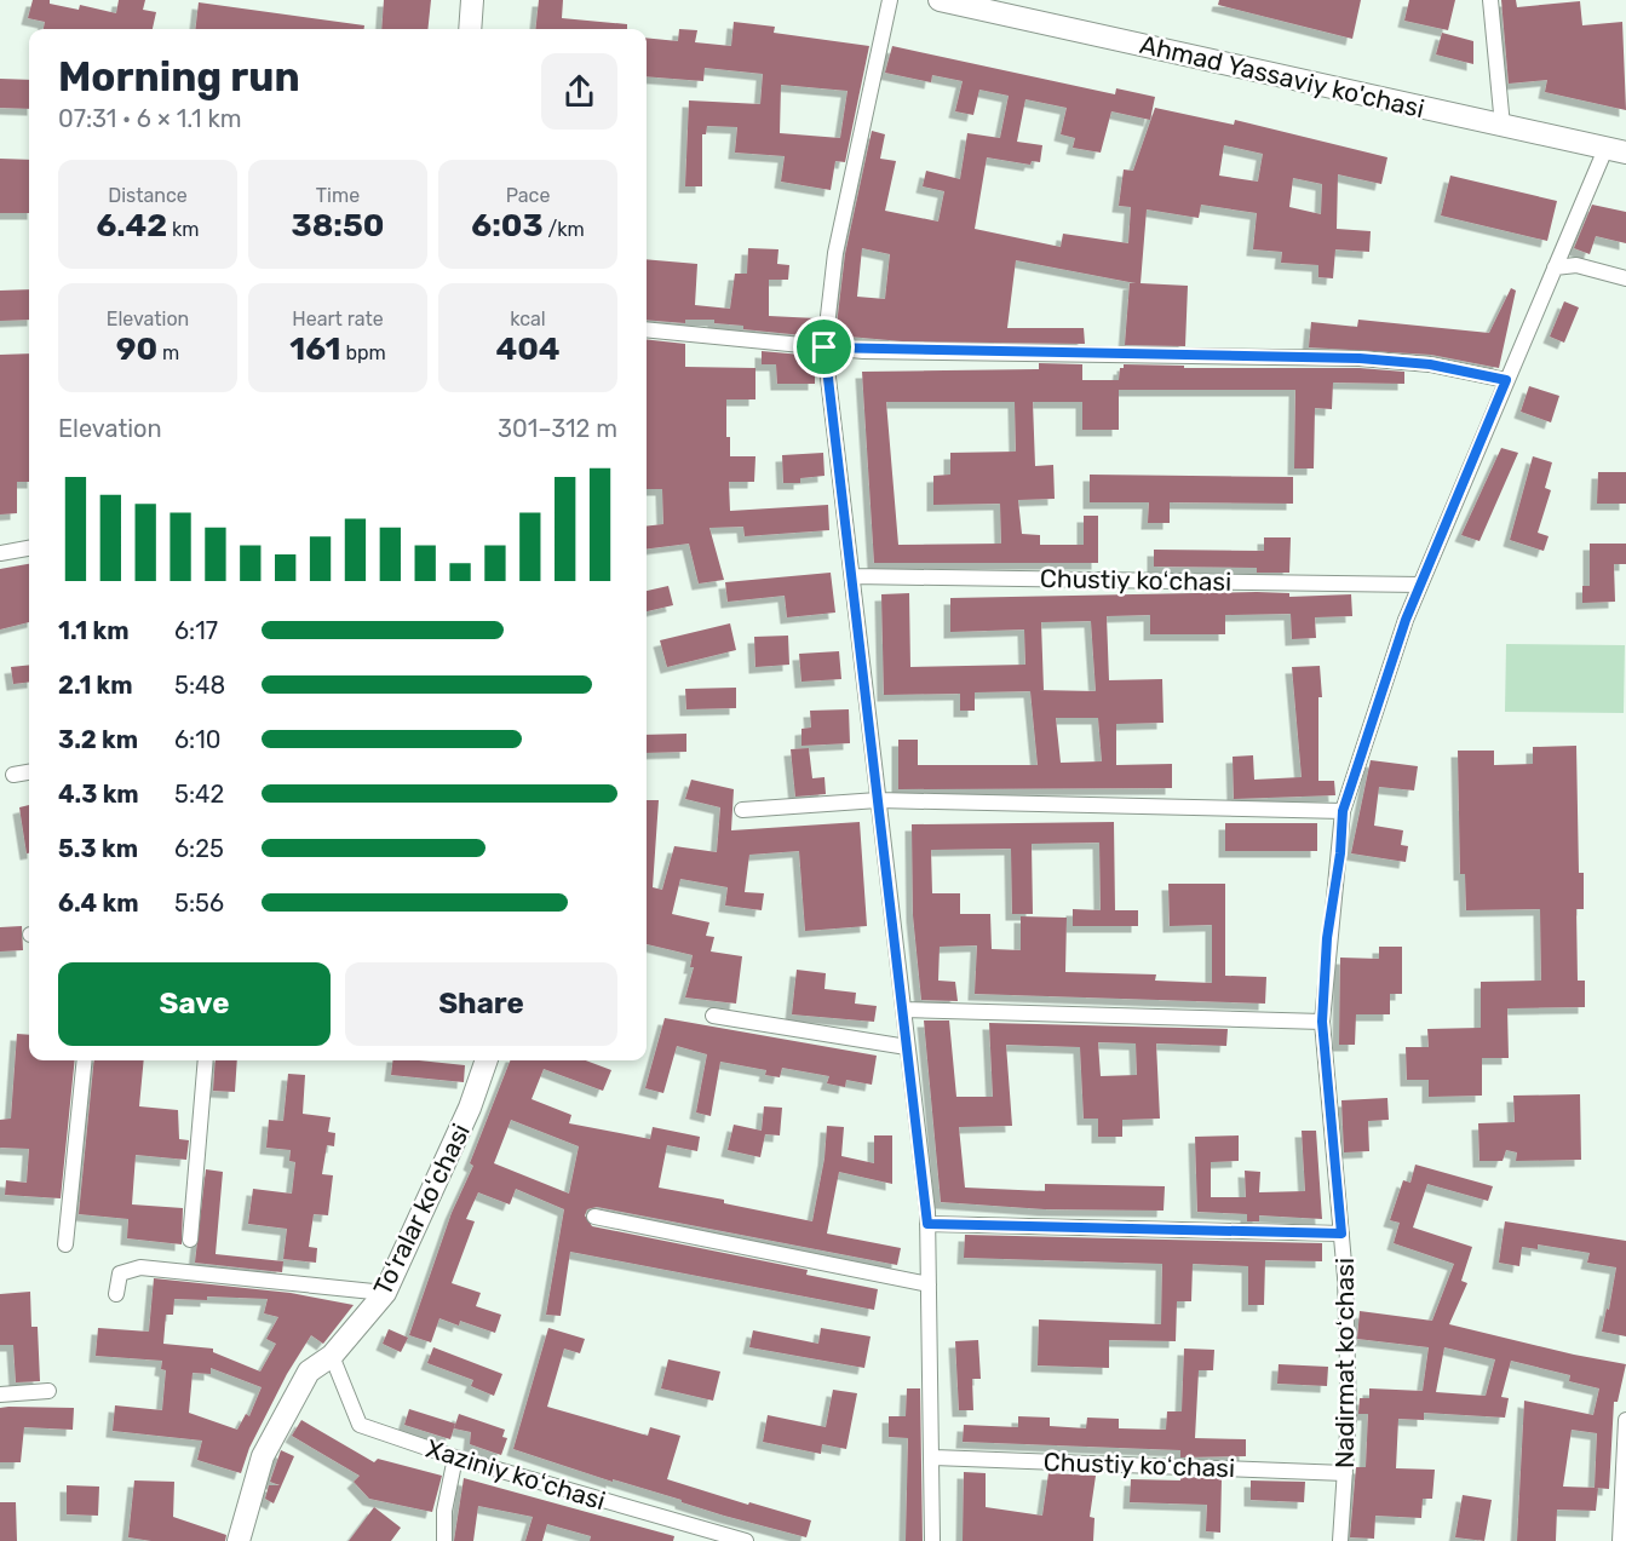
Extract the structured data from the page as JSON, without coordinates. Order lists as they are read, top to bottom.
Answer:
{
  "streets": {
    "main road": ["Ahmad Yassaviy ko'chasi", "Toʻralar koʻchasi"],
    "street": ["Chustiy koʻchasi", "Nadirmat koʻchasi", "Xaziniy koʻchasi"]
  },
  "crossings": [
    ["Ahmad Yassaviy ko'chasi", "Nadirmat koʻchasi"],
    ["Chustiy koʻchasi", "Nadirmat koʻchasi"],
    ["Toʻralar koʻchasi", "Xaziniy koʻchasi"]
  ],
  "page": {
    "heading": ["Morning run", "07:31 · 6 × 1.1 km"],
    "stats": [
      ["Distance", "6.42 km"],
      ["Time", "38:50"],
      ["Pace", "6:03 /km"],
      ["Elevation", "90 m"],
      ["Heart rate", "161 bpm"],
      ["kcal", "404"]
    ],
    "chart": ["Elevation", "301–312 m"],
    "list": [
      {
        "name": "1.1 km",
        "note": "6:17"
      },
      {
        "name": "2.1 km",
        "note": "5:48"
      },
      {
        "name": "3.2 km",
        "note": "6:10"
      },
      {
        "name": "4.3 km",
        "note": "5:42"
      },
      {
        "name": "5.3 km",
        "note": "6:25"
      },
      {
        "name": "6.4 km",
        "note": "5:56"
      }
    ],
    "buttons": ["Save", "Share"]
  }
}
